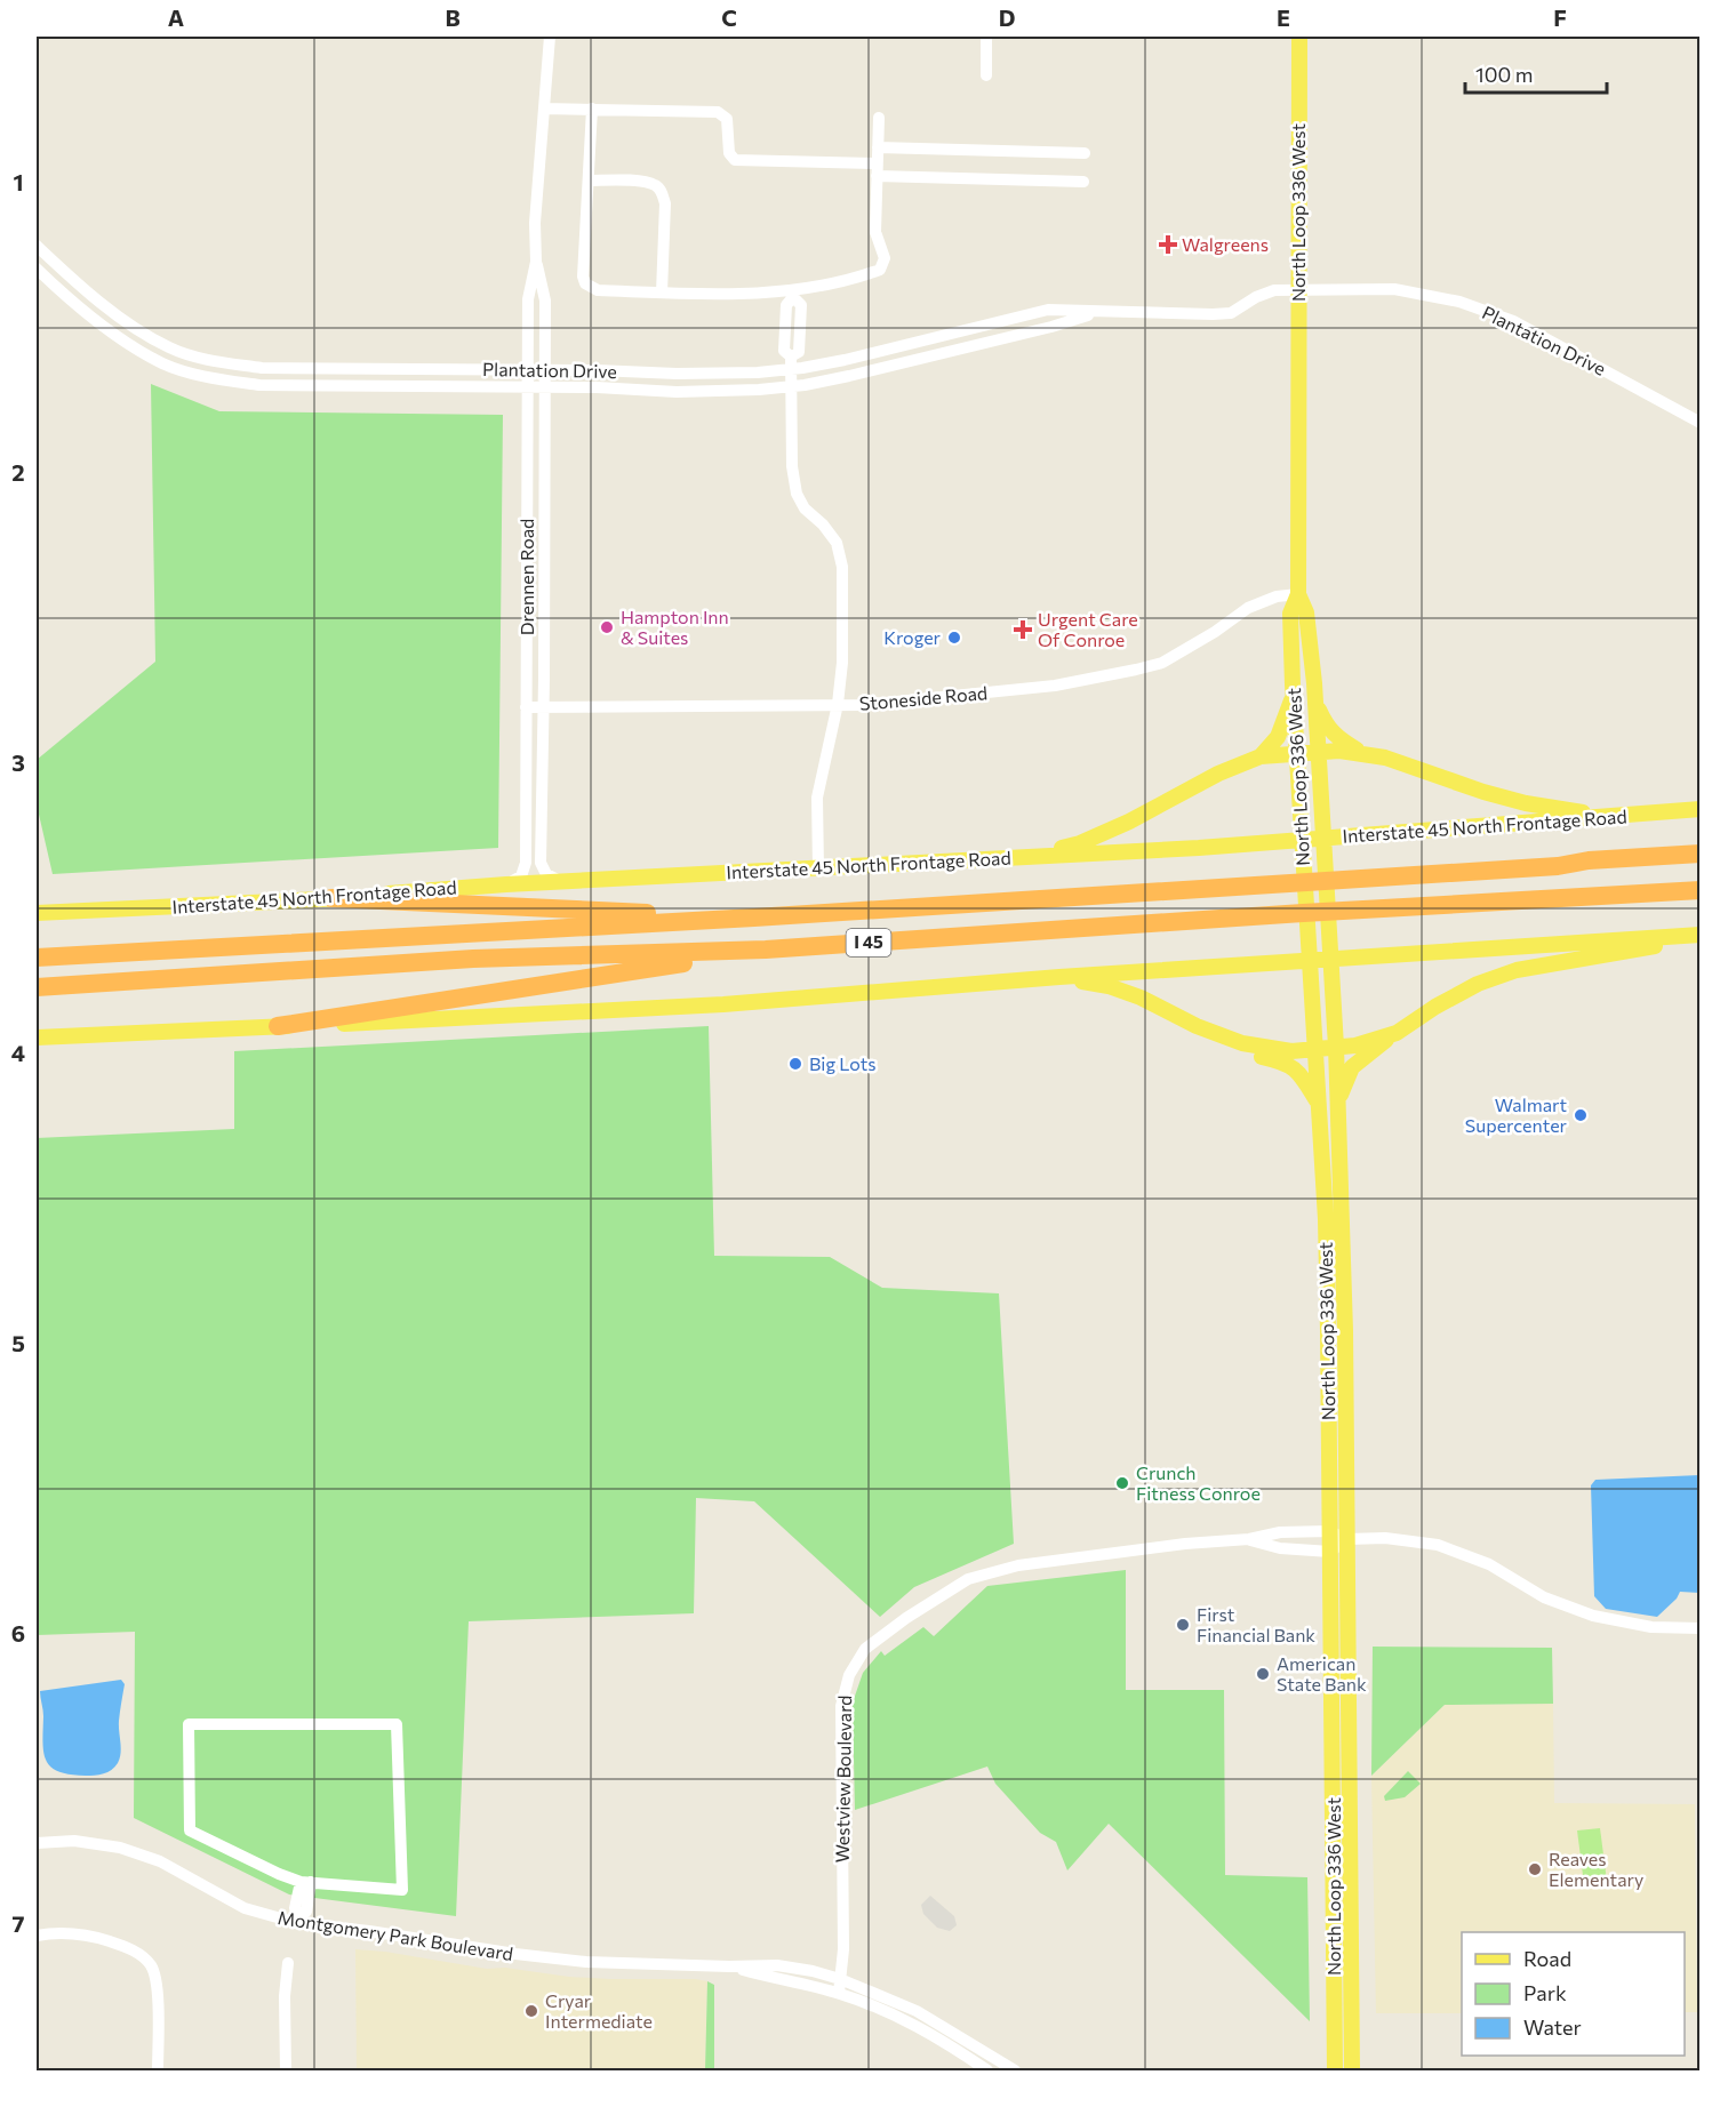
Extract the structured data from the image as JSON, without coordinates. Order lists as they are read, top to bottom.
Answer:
{
  "streets": {
    "highway": ["I 45"],
    "main road": ["North Loop 336 West", "Interstate 45 North Frontage Road"],
    "street": [
      "Plantation Drive",
      "Drennen Road",
      "Stoneside Road",
      "Westview Boulevard",
      "Montgomery Park Boulevard"
    ]
  },
  "crossings": [
    ["North Loop 336 West", "Plantation Drive"],
    ["North Loop 336 West", "Stoneside Road"],
    ["North Loop 336 West", "Westview Boulevard"],
    ["Plantation Drive", "Drennen Road"],
    ["Drennen Road", "Stoneside Road"],
    ["Drennen Road", "Interstate 45 North Frontage Road"],
    ["Westview Boulevard", "Montgomery Park Boulevard"]
  ],
  "places": {
    "health": ["Walgreens", "Urgent Care Of Conroe"],
    "other": [
      "Hampton Inn & Suites",
      "Kroger",
      "Big Lots",
      "Walmart Supercenter",
      "Crunch Fitness Conroe",
      "First Financial Bank",
      "American State Bank",
      "Reaves Elementary",
      "Cryar Intermediate"
    ]
  },
  "legend": ["Road", "Park", "Water"],
  "scale_bar": "100 m",
  "grid": {
    "columns": [
      "A",
      "B",
      "C",
      "D",
      "E",
      "F"
    ],
    "rows": [
      "1",
      "2",
      "3",
      "4",
      "5",
      "6",
      "7"
    ]
  }
}
